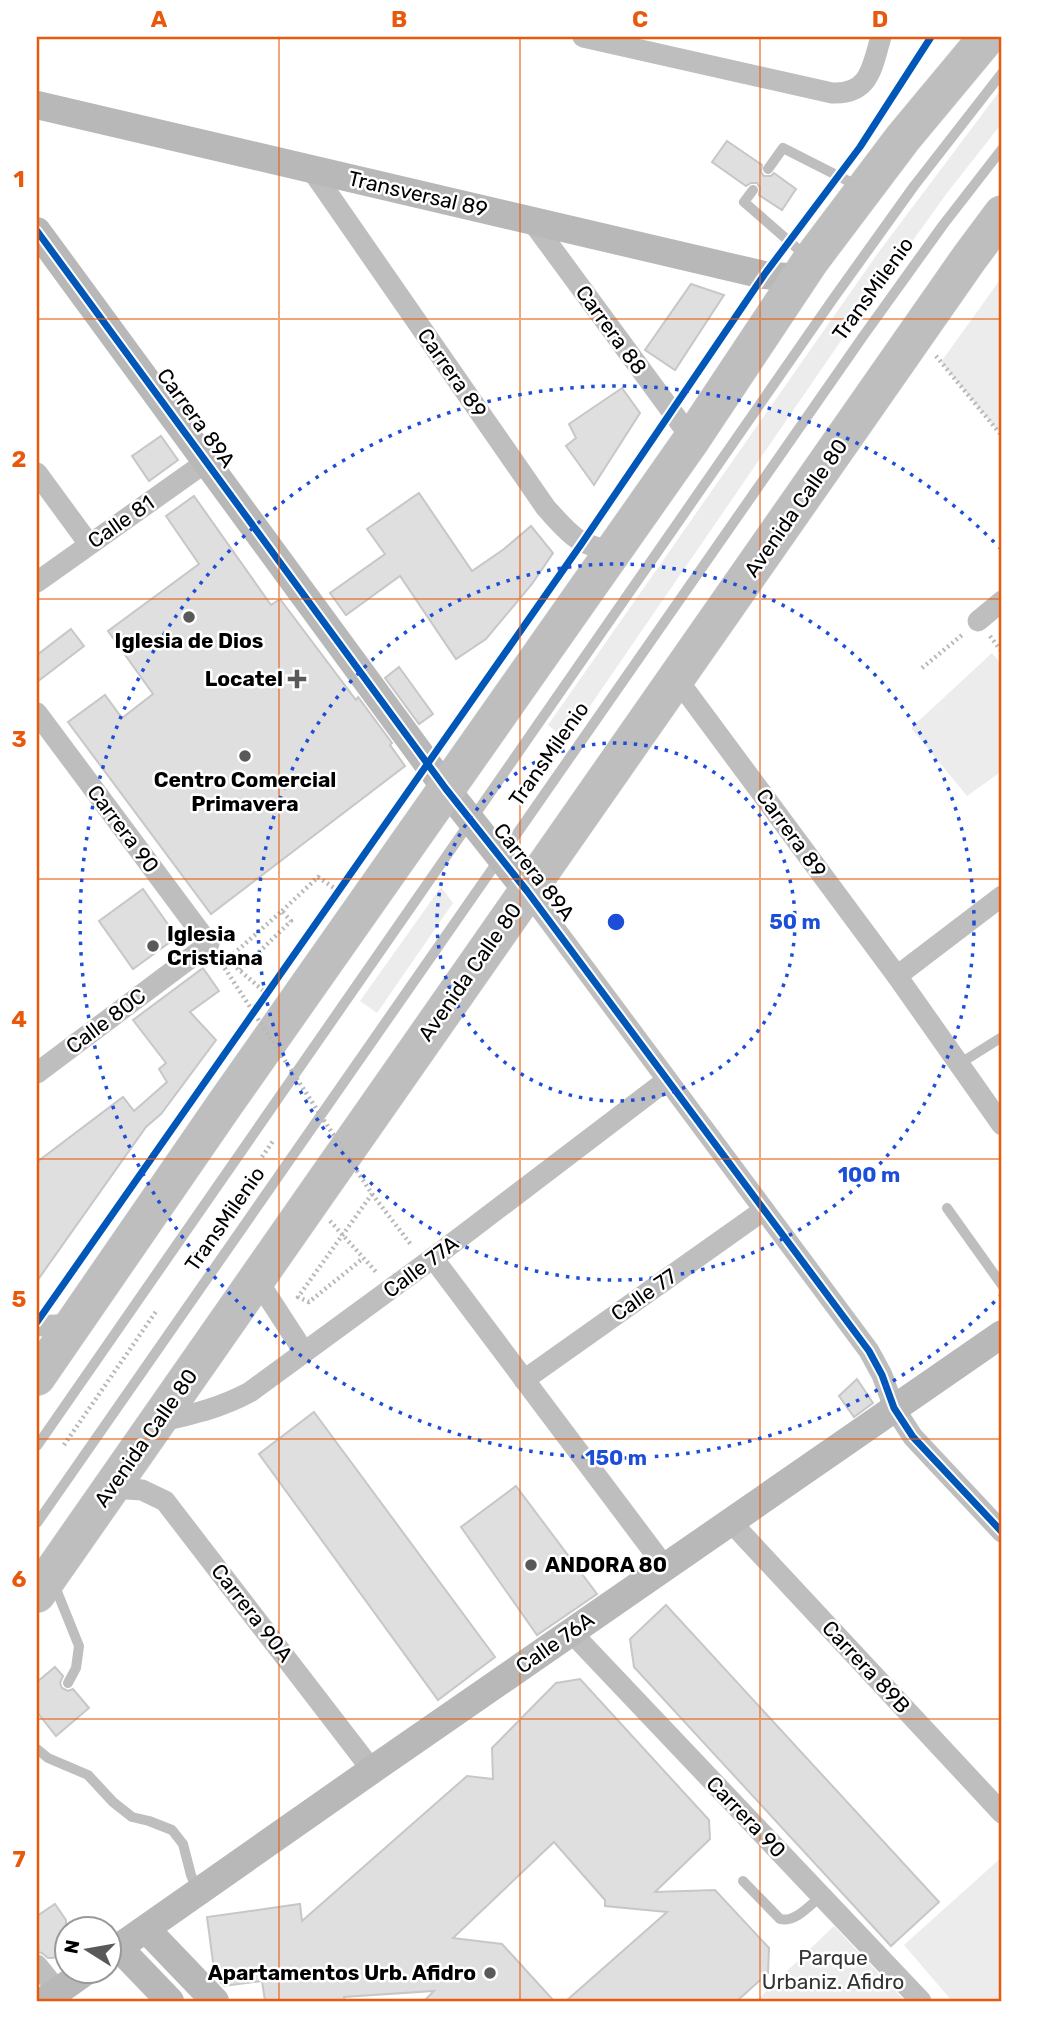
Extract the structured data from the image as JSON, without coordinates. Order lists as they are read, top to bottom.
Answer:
{
  "streets": {
    "highway": ["Avenida Calle 80"],
    "street": [
      "Transversal 89",
      "Carrera 88",
      "Carrera 89",
      "Carrera 89A",
      "Calle 81",
      "Carrera 90",
      "Calle 80C",
      "Calle 77A",
      "Calle 77",
      "Carrera 90A",
      "Calle 76A",
      "Carrera 89B"
    ],
    "lane": ["TransMilenio"]
  },
  "crossings": [
    ["Transversal 89", "Carrera 88"],
    ["Transversal 89", "Carrera 89"],
    ["TransMilenio", "Carrera 89A"],
    ["Carrera 89", "Avenida Calle 80"],
    ["Carrera 89A", "Avenida Calle 80"],
    ["Carrera 89A", "Calle 81"],
    ["Carrera 89A", "Calle 77A"],
    ["Carrera 89A", "Calle 77"],
    ["Carrera 89A", "Calle 76A"],
    ["Avenida Calle 80", "Calle 77A"],
    ["Avenida Calle 80", "Carrera 90A"],
    ["Carrera 90", "Calle 80C"],
    ["Carrera 90", "Calle 76A"],
    ["Carrera 90A", "Calle 76A"],
    ["Calle 76A", "Carrera 89B"]
  ],
  "parks": ["Parque Urbaniz. Afidro"],
  "places": {
    "other": [
      "Iglesia de Dios",
      "Centro Comercial Primavera",
      "Iglesia Cristiana",
      "ANDORA 80",
      "Apartamentos Urb. Afidro"
    ],
    "health": ["Locatel"]
  },
  "north": "left",
  "grid": {
    "columns": [
      "A",
      "B",
      "C",
      "D"
    ],
    "rows": [
      "1",
      "2",
      "3",
      "4",
      "5",
      "6",
      "7"
    ]
  },
  "rings": ["50 m", "100 m", "150 m"]
}
